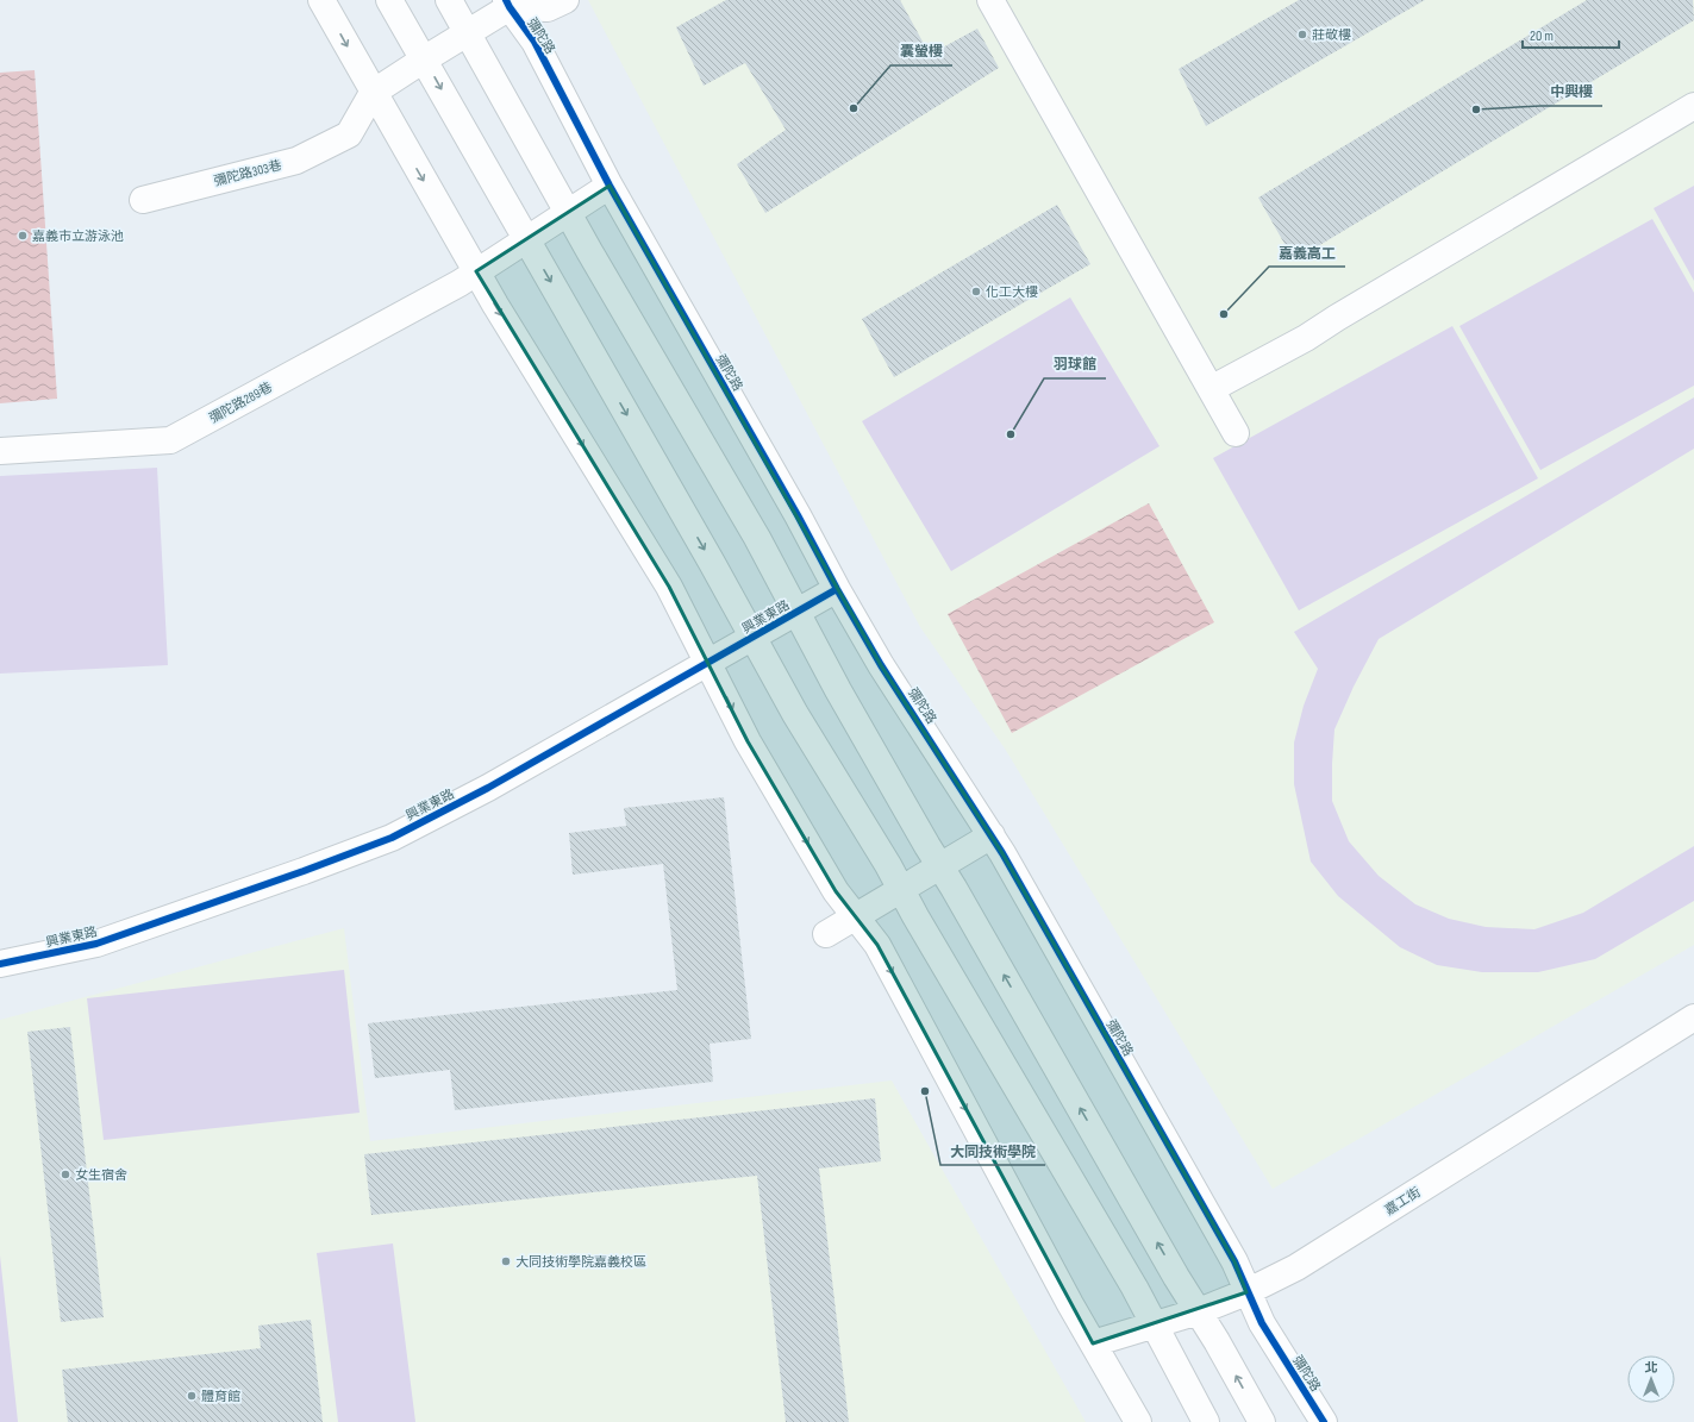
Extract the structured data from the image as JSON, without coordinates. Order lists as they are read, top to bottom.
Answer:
{
  "streets": {
    "street": [
      "彌陀路",
      "彌陀路303巷",
      "彌陀路289巷",
      "興業東路",
      "嘉工街"
    ]
  },
  "crossings": [
    ["彌陀路", "彌陀路289巷"],
    ["彌陀路", "興業東路"],
    ["彌陀路", "嘉工街"]
  ],
  "places": [
    "莊敬樓",
    "囊螢樓",
    "中興樓",
    "嘉義市立游泳池",
    "化工大樓",
    "嘉義高工",
    "羽球館",
    "大同技術學院",
    "女生宿舍",
    "大同技術學院嘉義校區",
    "體育館"
  ],
  "scale_bar": "20 m",
  "north": "top"
}
